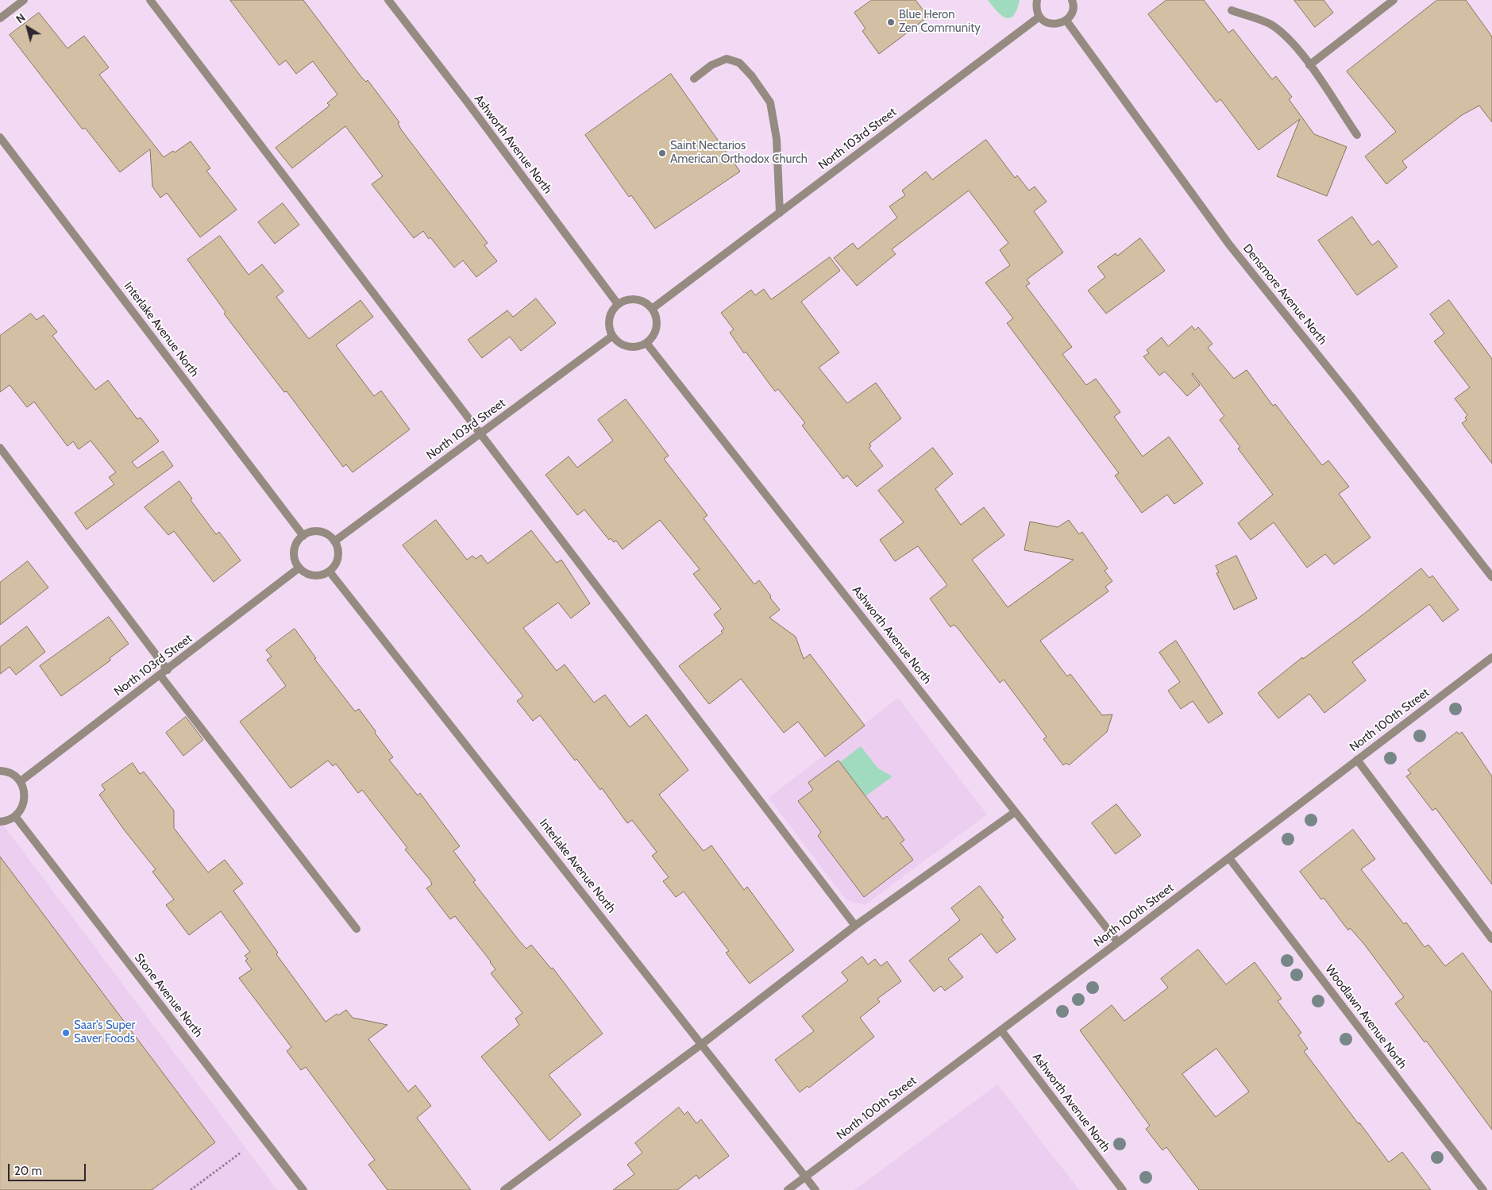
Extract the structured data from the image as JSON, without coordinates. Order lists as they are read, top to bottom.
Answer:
{
  "streets": {
    "street": [
      "North 103rd Street",
      "Ashworth Avenue North",
      "Densmore Avenue North",
      "Interlake Avenue North",
      "North 100th Street",
      "Stone Avenue North",
      "Woodlawn Avenue North"
    ]
  },
  "crossings": [
    ["North 103rd Street", "Ashworth Avenue North"],
    ["North 103rd Street", "Interlake Avenue North"],
    ["Ashworth Avenue North", "North 100th Street"],
    ["Interlake Avenue North", "North 100th Street"],
    ["North 100th Street", "Woodlawn Avenue North"]
  ],
  "places": ["Blue Heron Zen Community", "Saint Nectarios American Orthodox Church", "Saar's Super Saver Foods"],
  "scale_bar": "20 m",
  "north": "top left"
}
